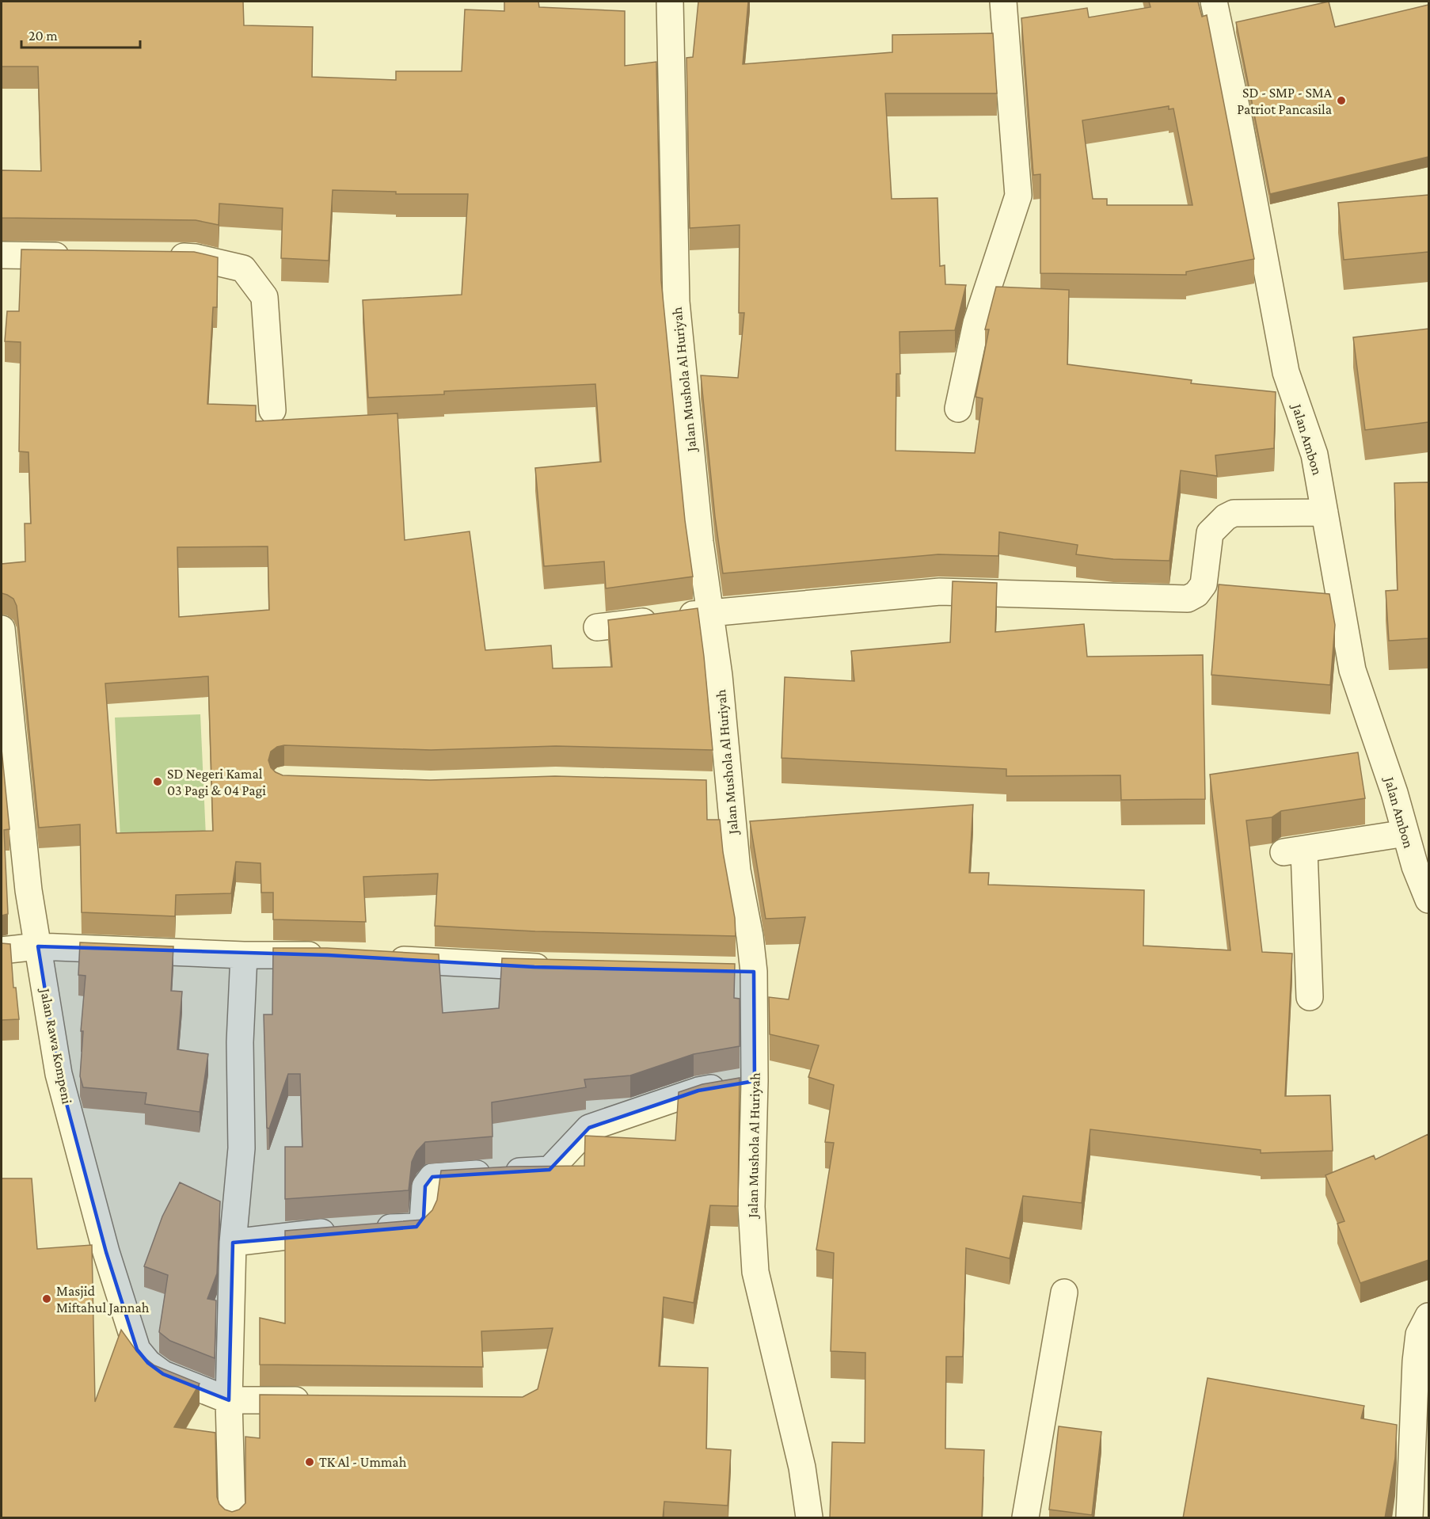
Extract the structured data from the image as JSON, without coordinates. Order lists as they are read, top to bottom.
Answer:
{
  "streets": {
    "street": ["Jalan Mushola Al Huriyah", "Jalan Ambon", "Jalan Rawa Kompeni"]
  },
  "places": [
    "SD - SMP - SMA Patriot Pancasila",
    "SD Negeri Kamal 03 Pagi & 04 Pagi",
    "Masjid Miftahul Jannah",
    "TK Al - Ummah"
  ],
  "scale_bar": "20 m"
}
